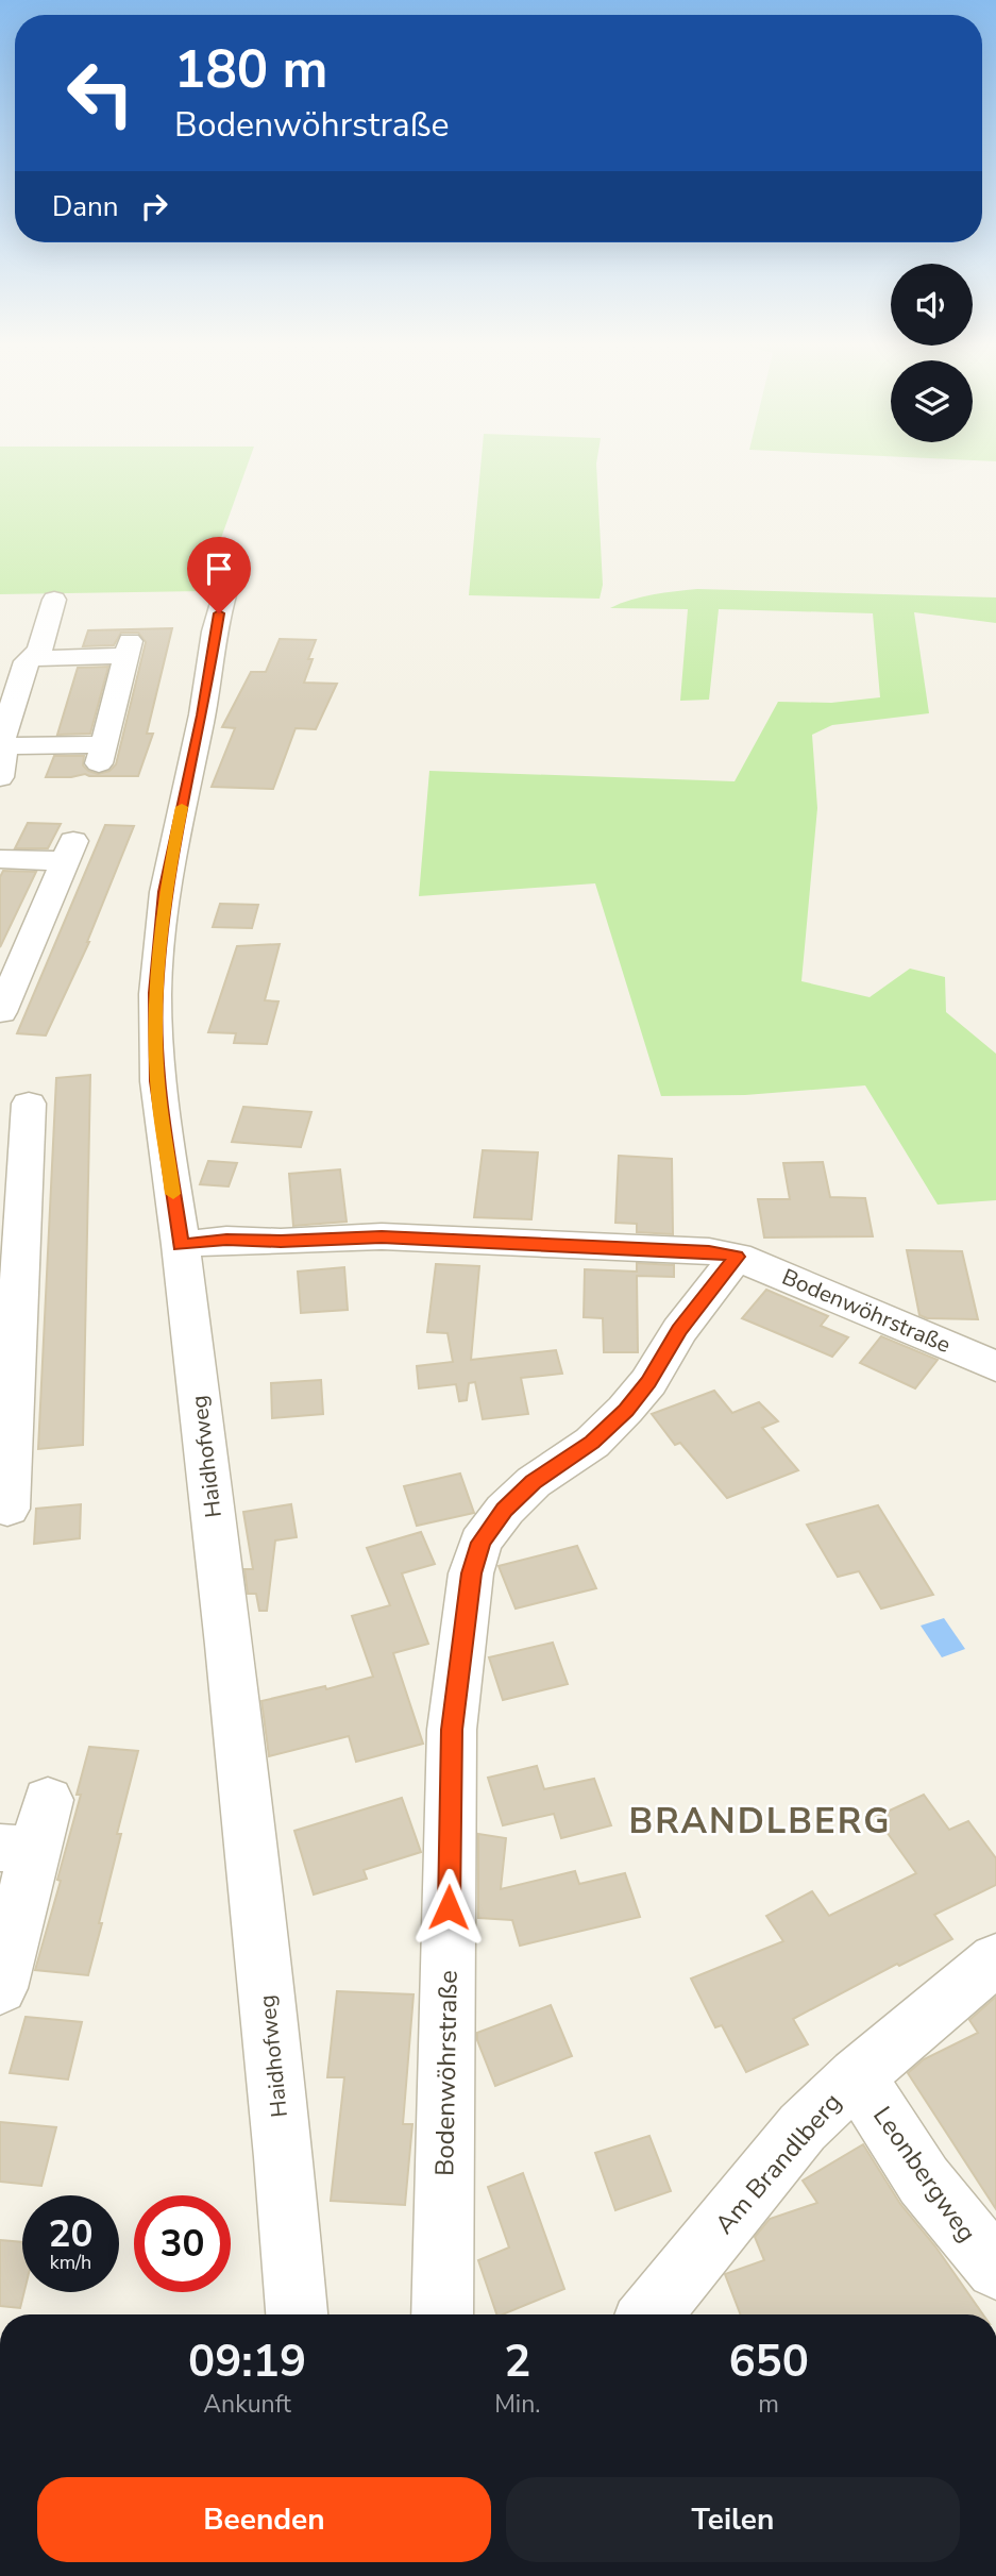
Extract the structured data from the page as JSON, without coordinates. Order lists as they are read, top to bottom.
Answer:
{
  "streets": {
    "street": [
      "Bodenwöhrstraße",
      "Haidhofweg",
      "Am Brandlberg",
      "Leonbergweg"
    ]
  },
  "crossings": [
    ["Bodenwöhrstraße", "Haidhofweg"],
    ["Am Brandlberg", "Leonbergweg"]
  ],
  "districts": ["BRANDLBERG"],
  "page": {
    "turn": ["180 m", "Bodenwöhrstraße"],
    "then": "Dann",
    "speed": "20 km/h",
    "limit": "30",
    "eta": [
      "09:19",
      "Ankunft",
      "2",
      "Min.",
      "650",
      "m"
    ],
    "buttons": ["Beenden", "Teilen"]
  }
}
